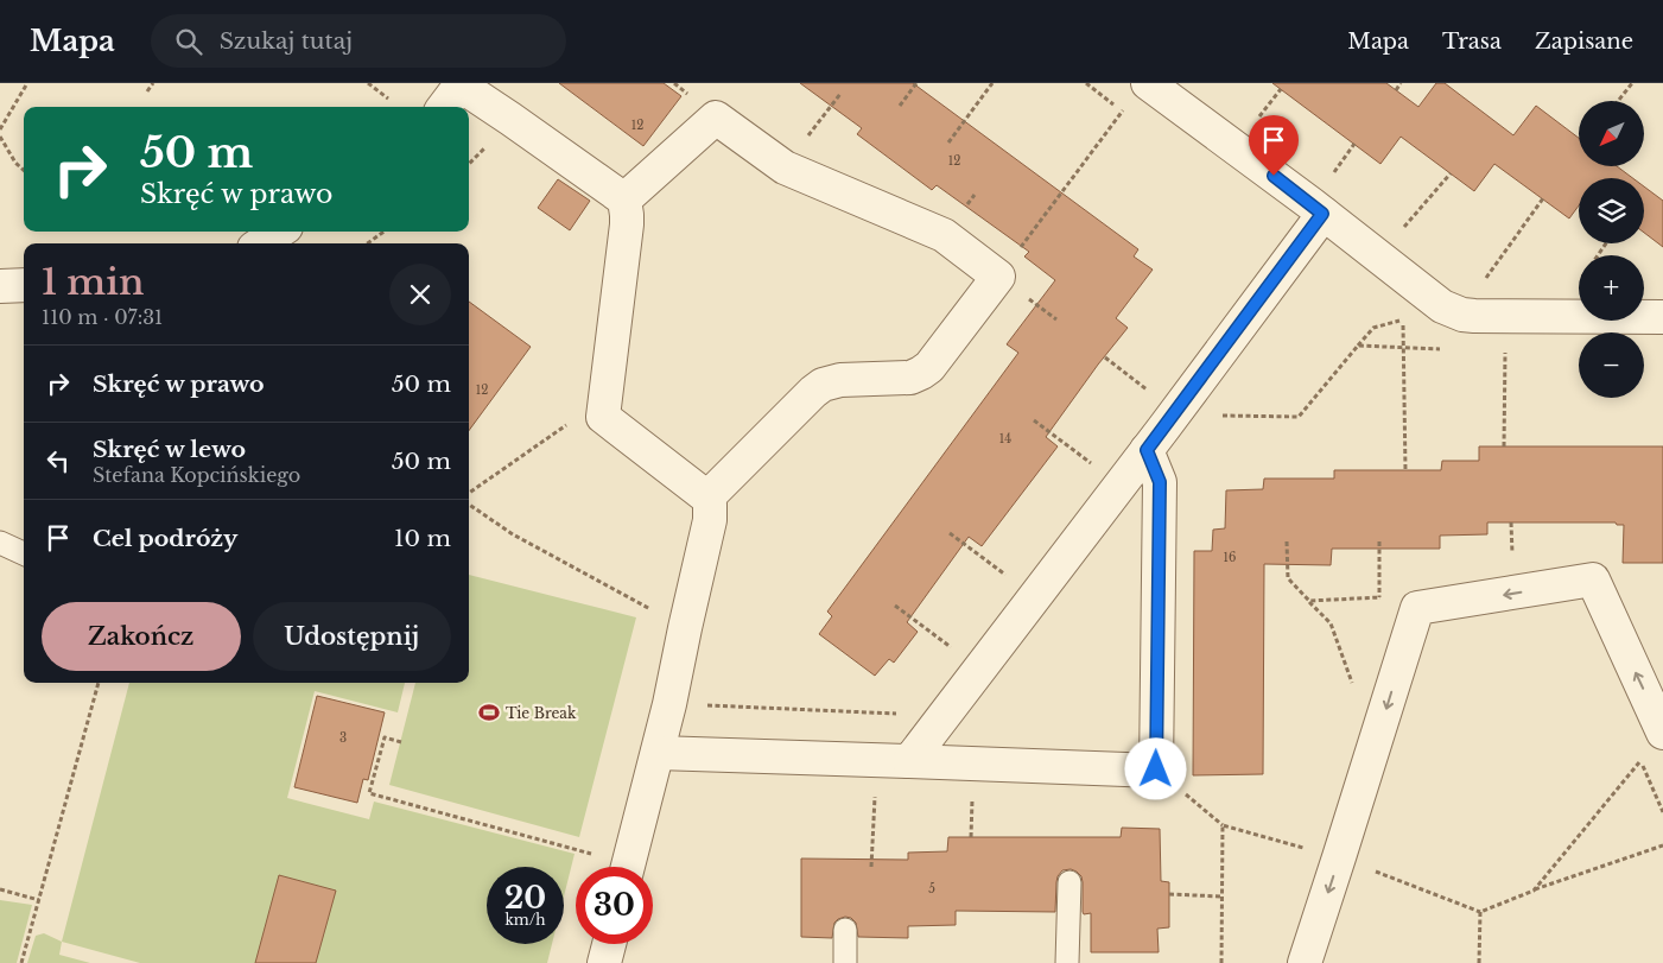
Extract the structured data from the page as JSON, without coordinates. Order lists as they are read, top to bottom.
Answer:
{
  "places": {
    "sports": ["Tie Break"]
  },
  "house_numbers": [
    "12",
    "12",
    "12",
    "14",
    "16",
    "3",
    "5"
  ],
  "north": "bottom left",
  "page": {
    "header": "Mapa",
    "search": "Szukaj tutaj",
    "nav": ["Mapa", "Trasa", "Zapisane"],
    "map_buttons": ["+", "−"],
    "turn": ["50 m", "Skręć w prawo"],
    "heading": ["1 min", "110 m · 07:31"],
    "list": [
      {
        "name": "Skręć w prawo",
        "value": "50 m"
      },
      {
        "name": "Skręć w lewo",
        "note": "Stefana Kopcińskiego",
        "value": "50 m"
      },
      {
        "name": "Cel podróży",
        "value": "10 m"
      }
    ],
    "buttons": ["Zakończ", "Udostępnij"],
    "speed": "20 km/h",
    "limit": "30"
  }
}
